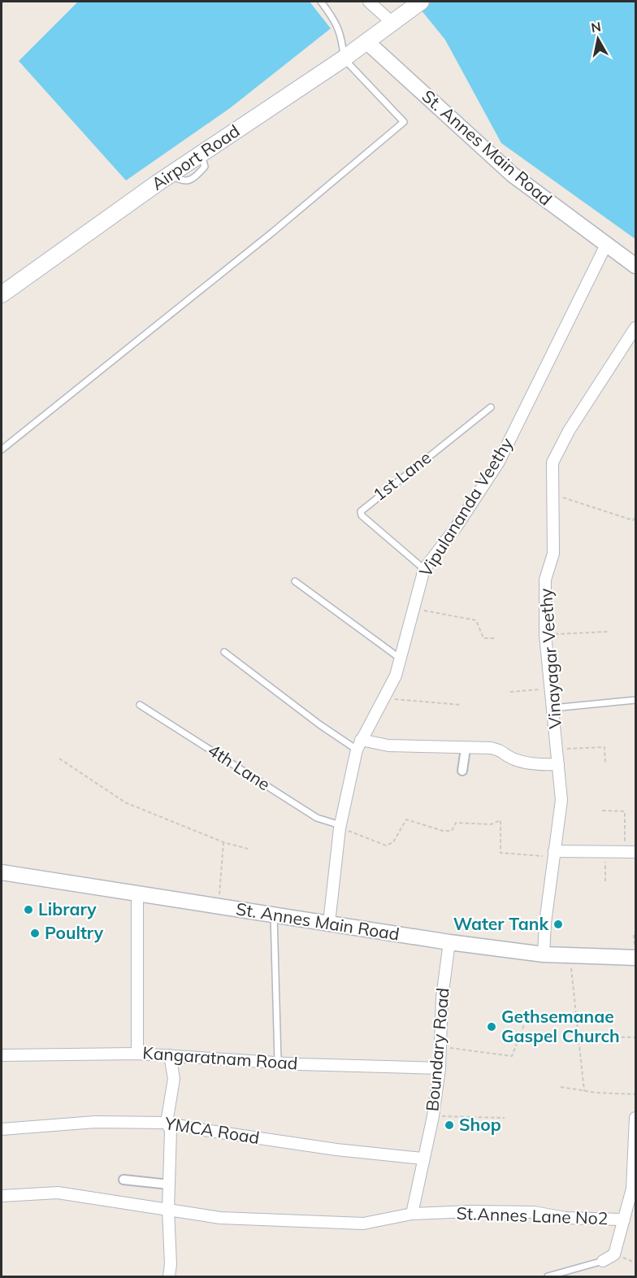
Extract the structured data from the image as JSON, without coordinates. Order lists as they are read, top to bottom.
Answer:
{
  "streets": {
    "main road": ["Airport Road"],
    "street": [
      "St. Annes Main Road",
      "Vipulananda Veethy",
      "Vinayagar Veethy",
      "Boundary Road",
      "Kangaratnam Road",
      "YMCA Road",
      "St.Annes Lane No2"
    ],
    "lane": ["1st Lane", "4th Lane"]
  },
  "crossings": [
    ["St. Annes Main Road", "Airport Road"],
    ["St. Annes Main Road", "Vipulananda Veethy"],
    ["St. Annes Main Road", "Vinayagar Veethy"],
    ["St. Annes Main Road", "Boundary Road"],
    ["1st Lane", "Vipulananda Veethy"],
    ["Vipulananda Veethy", "4th Lane"],
    ["Boundary Road", "Kangaratnam Road"],
    ["Boundary Road", "YMCA Road"],
    ["Boundary Road", "St.Annes Lane No2"]
  ],
  "places": [
    "Library",
    "Water Tank",
    "Poultry",
    "Gethsemanae Gaspel Church",
    "Shop"
  ],
  "north": "top"
}
